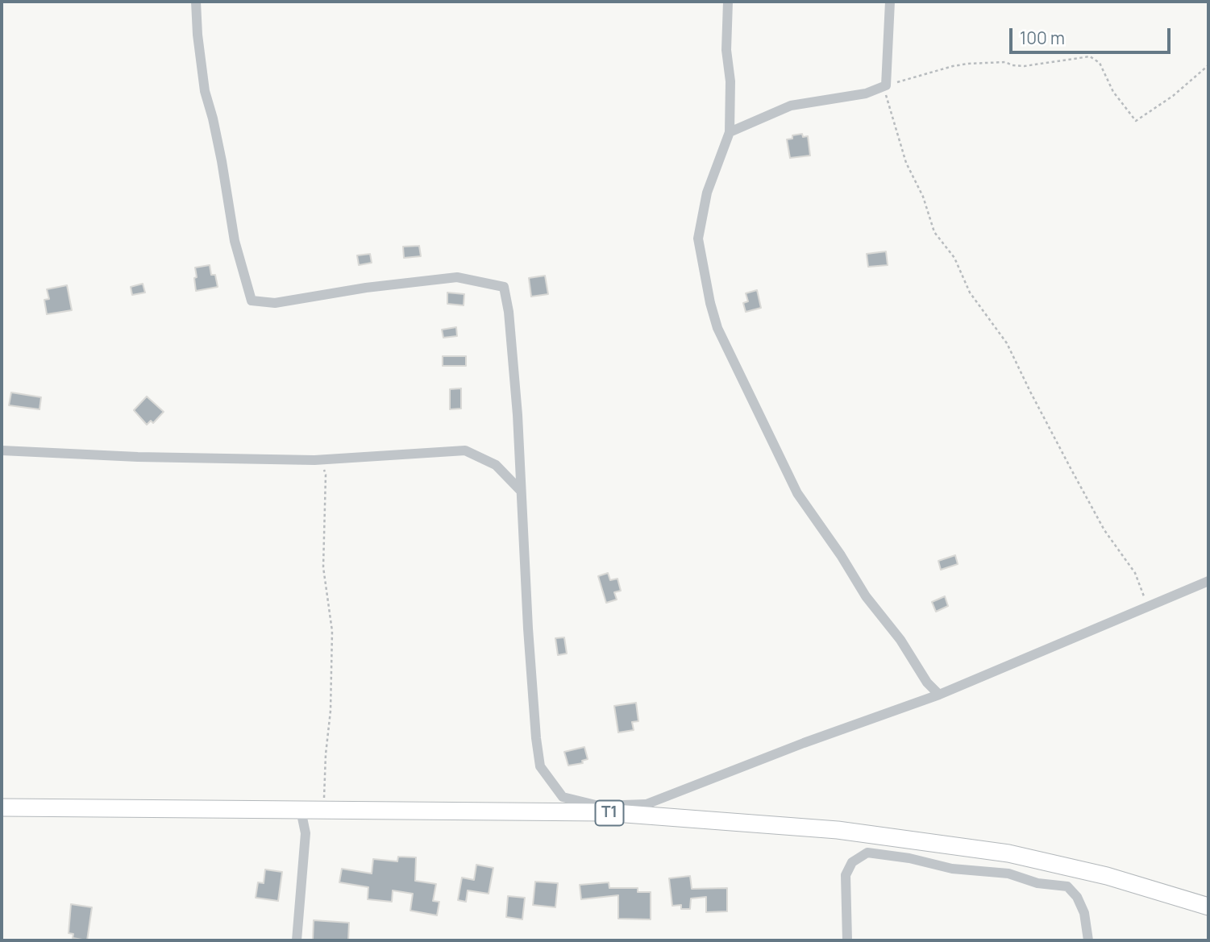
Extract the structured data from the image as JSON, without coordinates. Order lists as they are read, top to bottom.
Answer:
{
  "streets": {
    "highway": ["T1"]
  },
  "scale_bar": "100 m"
}
